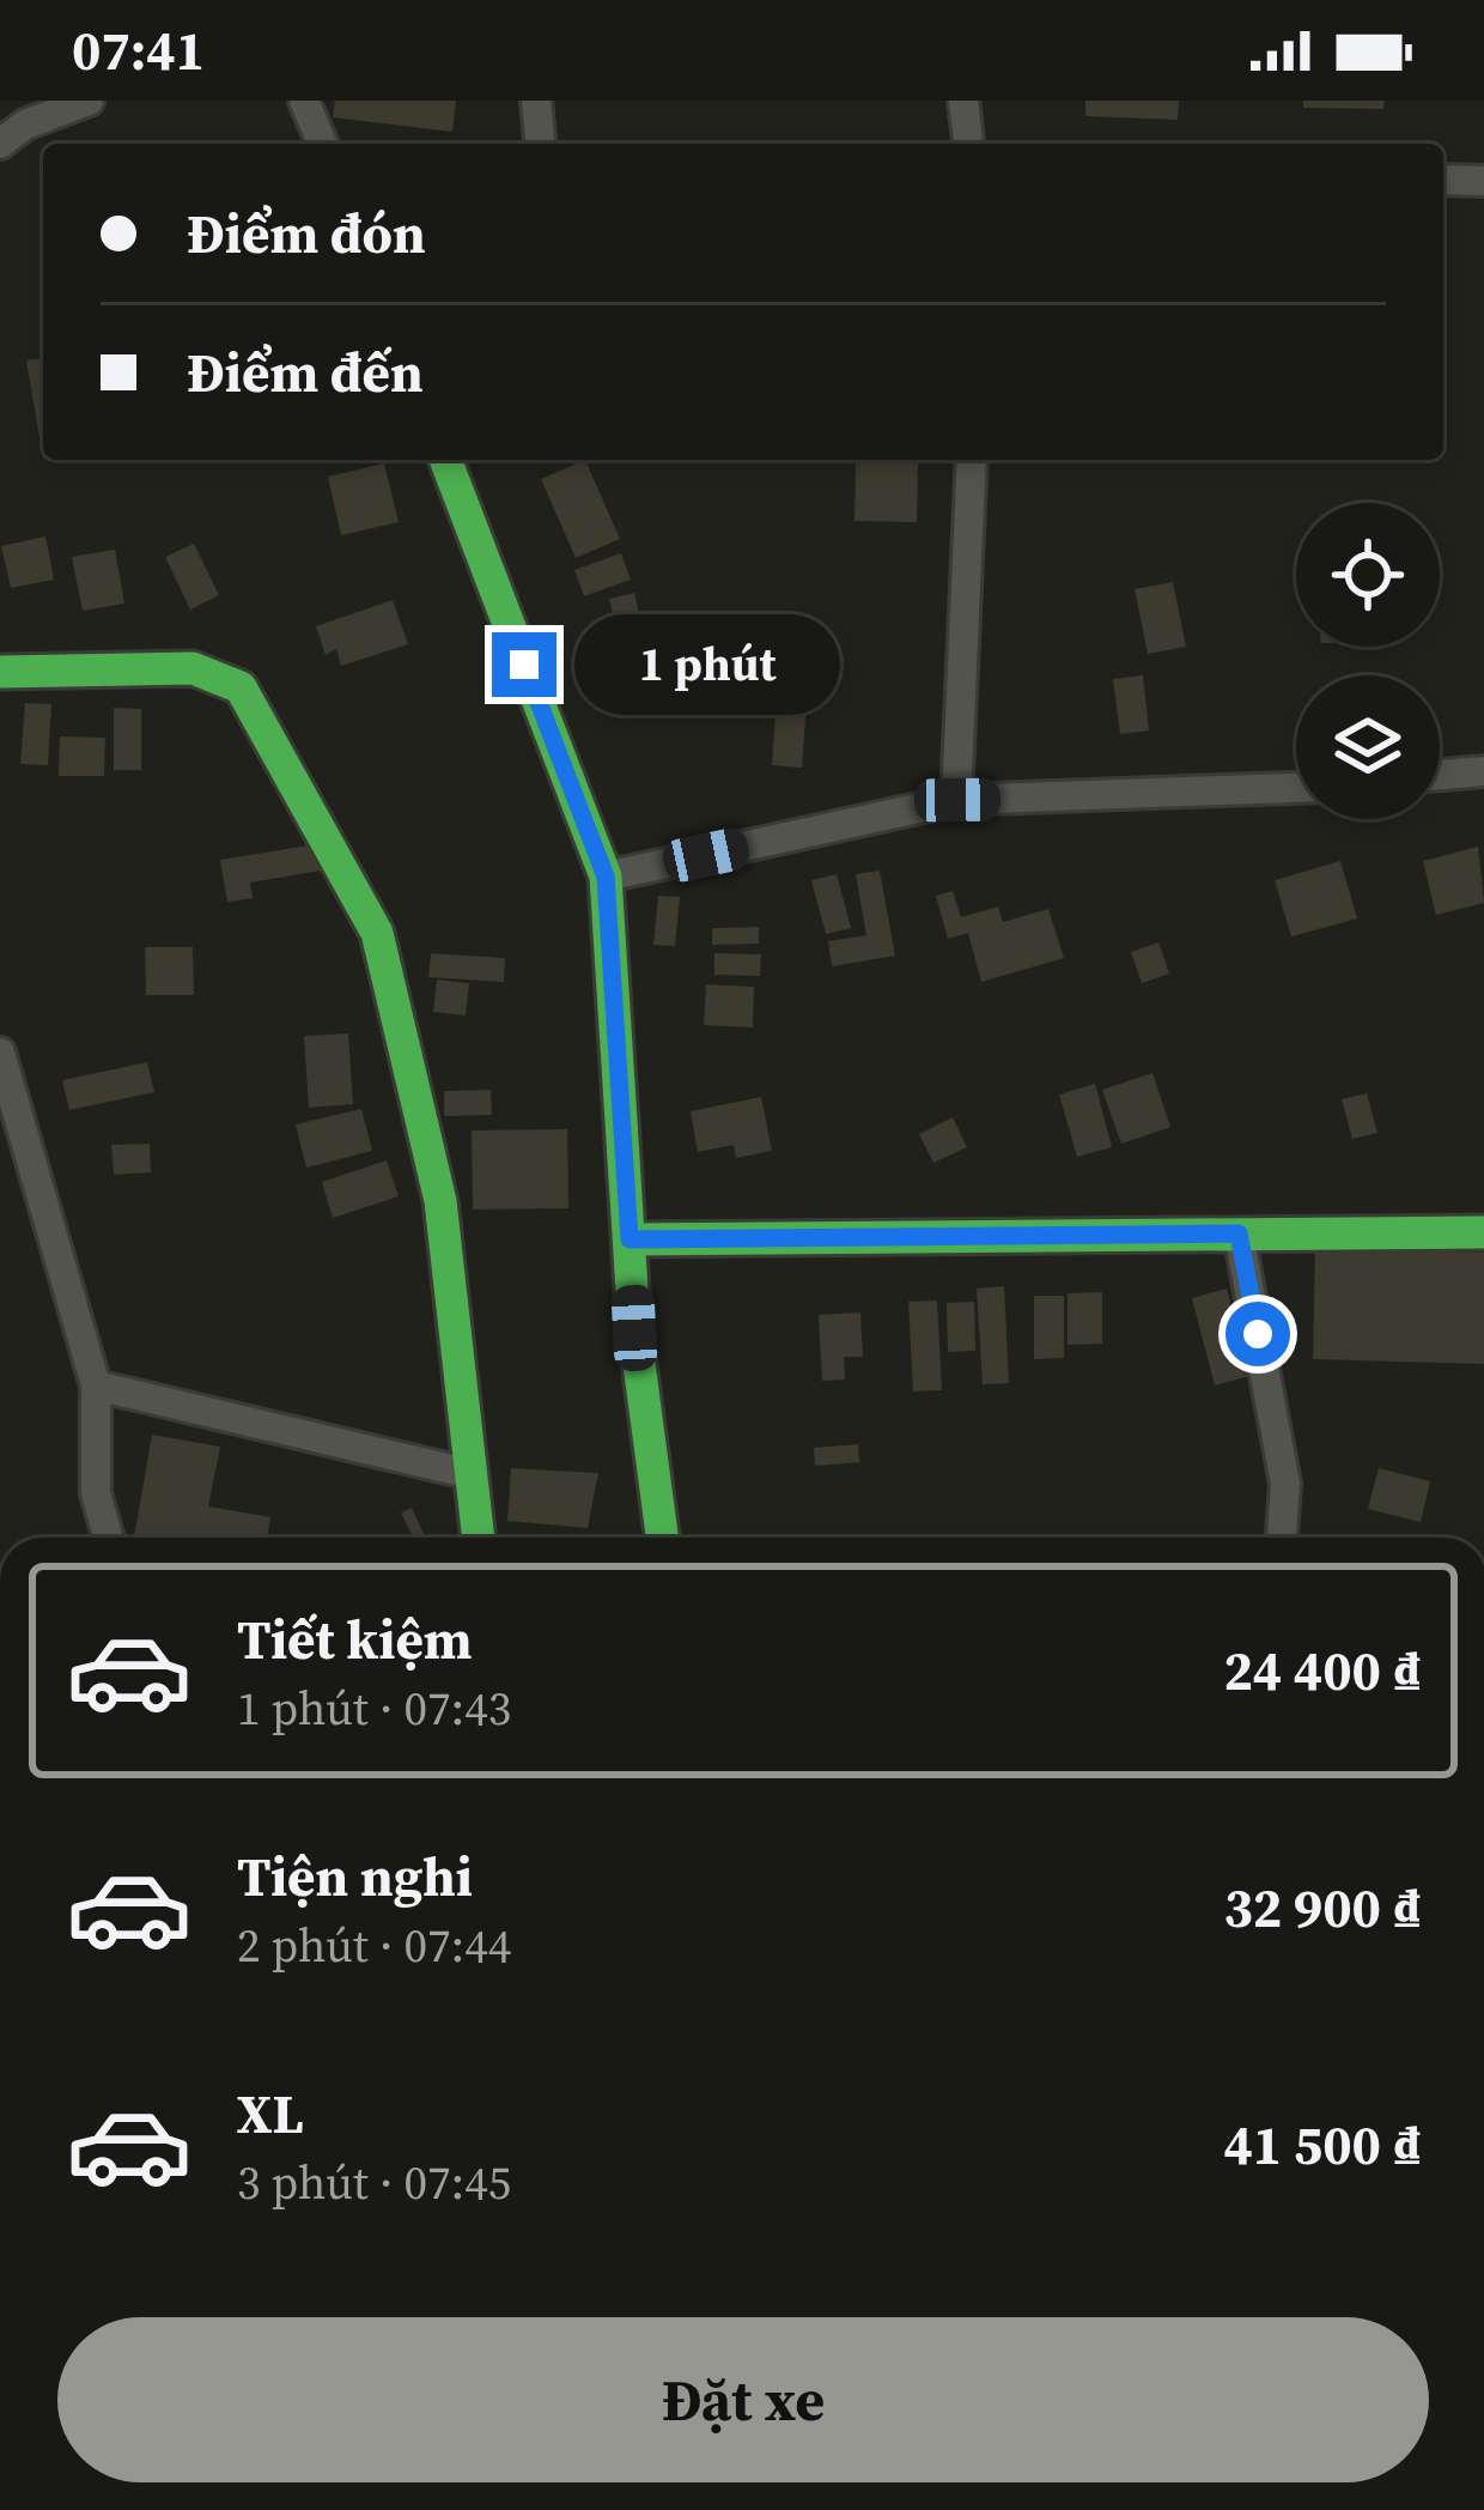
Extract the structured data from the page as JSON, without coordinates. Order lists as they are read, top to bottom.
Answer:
{
  "page": {
    "status": "07:41",
    "banner": ["Điểm đón", "Điểm đến"],
    "bubble": "1 phút",
    "list": [
      {
        "name": "Tiết kiệm",
        "note": "1 phút · 07:43",
        "value": "24 400 ₫"
      },
      {
        "name": "Tiện nghi",
        "note": "2 phút · 07:44",
        "value": "32 900 ₫"
      },
      {
        "name": "XL",
        "note": "3 phút · 07:45",
        "value": "41 500 ₫"
      }
    ],
    "buttons": "Đặt xe"
  }
}
